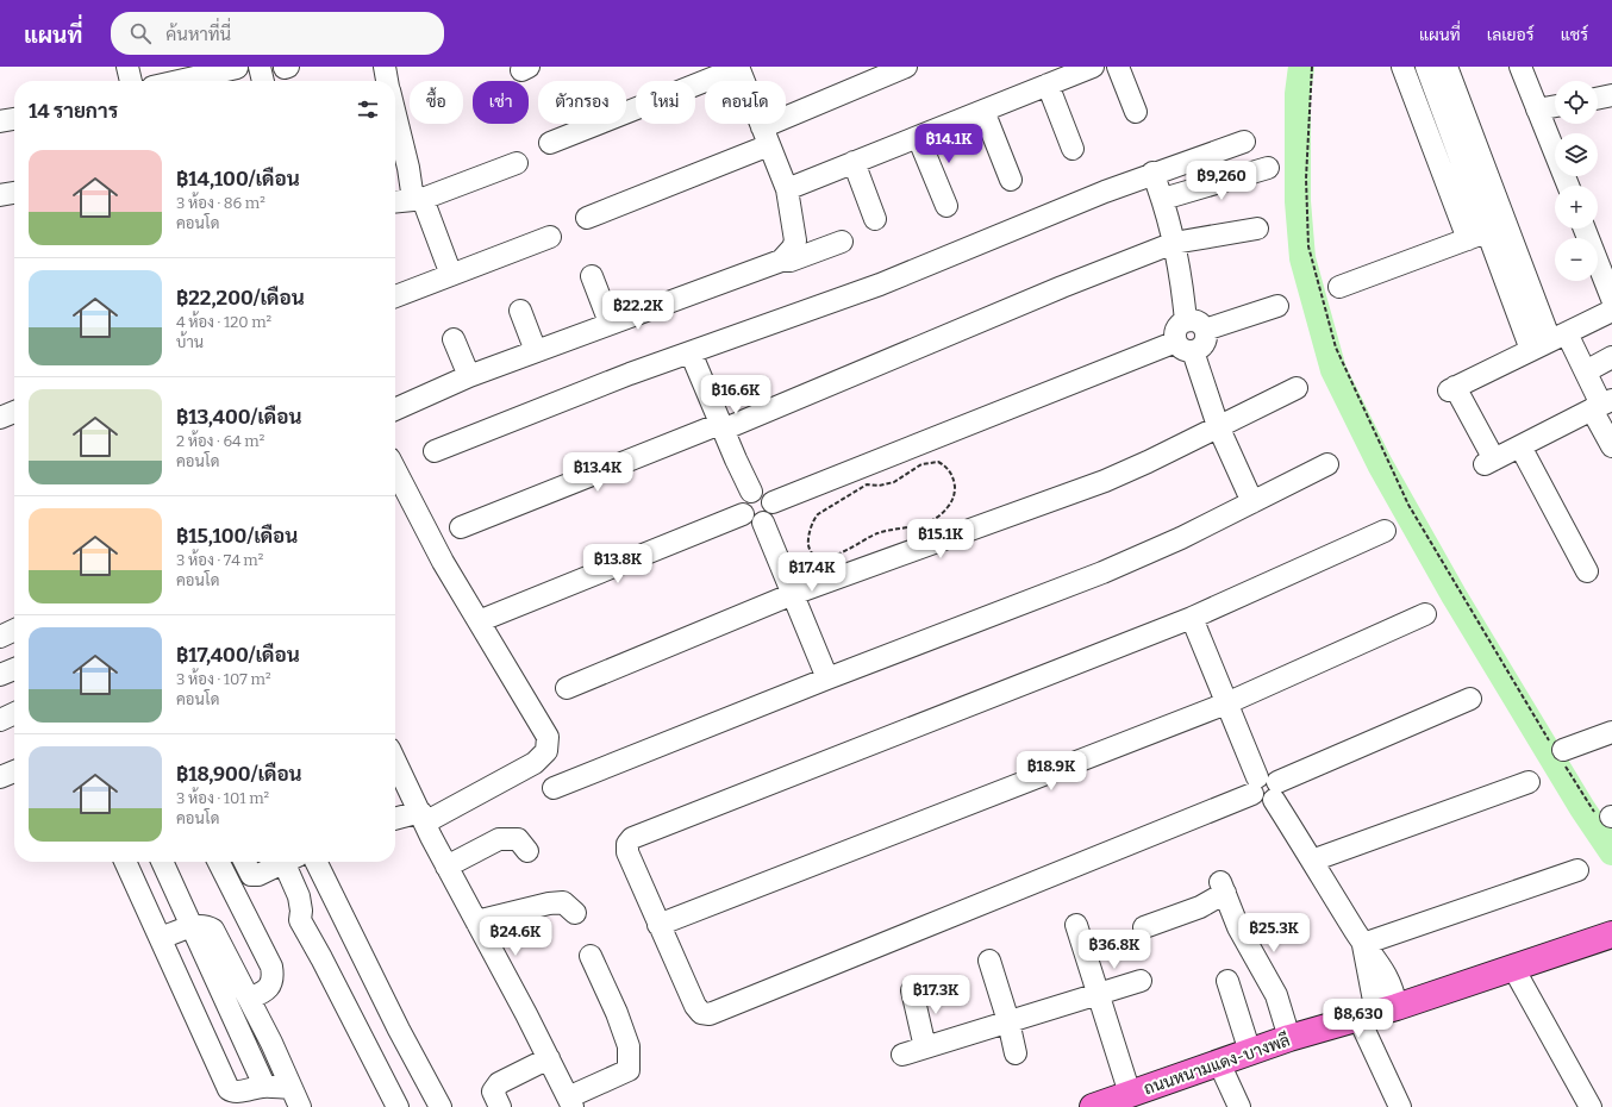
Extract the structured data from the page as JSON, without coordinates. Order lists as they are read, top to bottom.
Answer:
{
  "streets": {
    "main road": ["ถนนหนามแดง-บางพลี"]
  },
  "page": {
    "header": "แผนที่",
    "search": "ค้นหาที่นี่",
    "nav": ["แผนที่", "เลเยอร์", "แชร์"],
    "map_buttons": ["+", "−"],
    "chip": [
      "ซื้อ",
      "เช่า",
      "ตัวกรอง",
      "ใหม่",
      "คอนโด"
    ],
    "heading": "14 รายการ",
    "price": [
      "฿14.1K",
      "฿9,260",
      "฿22.2K",
      "฿16.6K",
      "฿13.4K",
      "฿15.1K",
      "฿13.8K",
      "฿17.4K",
      "฿18.9K",
      "฿25.3K",
      "฿24.6K",
      "฿36.8K",
      "฿17.3K",
      "฿8,630"
    ],
    "list": [
      {
        "name": "฿14,100/เดือน",
        "note": "3 ห้อง · 86 m² · คอนโด"
      },
      {
        "name": "฿22,200/เดือน",
        "note": "4 ห้อง · 120 m² · บ้าน"
      },
      {
        "name": "฿13,400/เดือน",
        "note": "2 ห้อง · 64 m² · คอนโด"
      },
      {
        "name": "฿15,100/เดือน",
        "note": "3 ห้อง · 74 m² · คอนโด"
      },
      {
        "name": "฿17,400/เดือน",
        "note": "3 ห้อง · 107 m² · คอนโด"
      },
      {
        "name": "฿18,900/เดือน",
        "note": "3 ห้อง · 101 m² · คอนโด"
      }
    ]
  }
}
